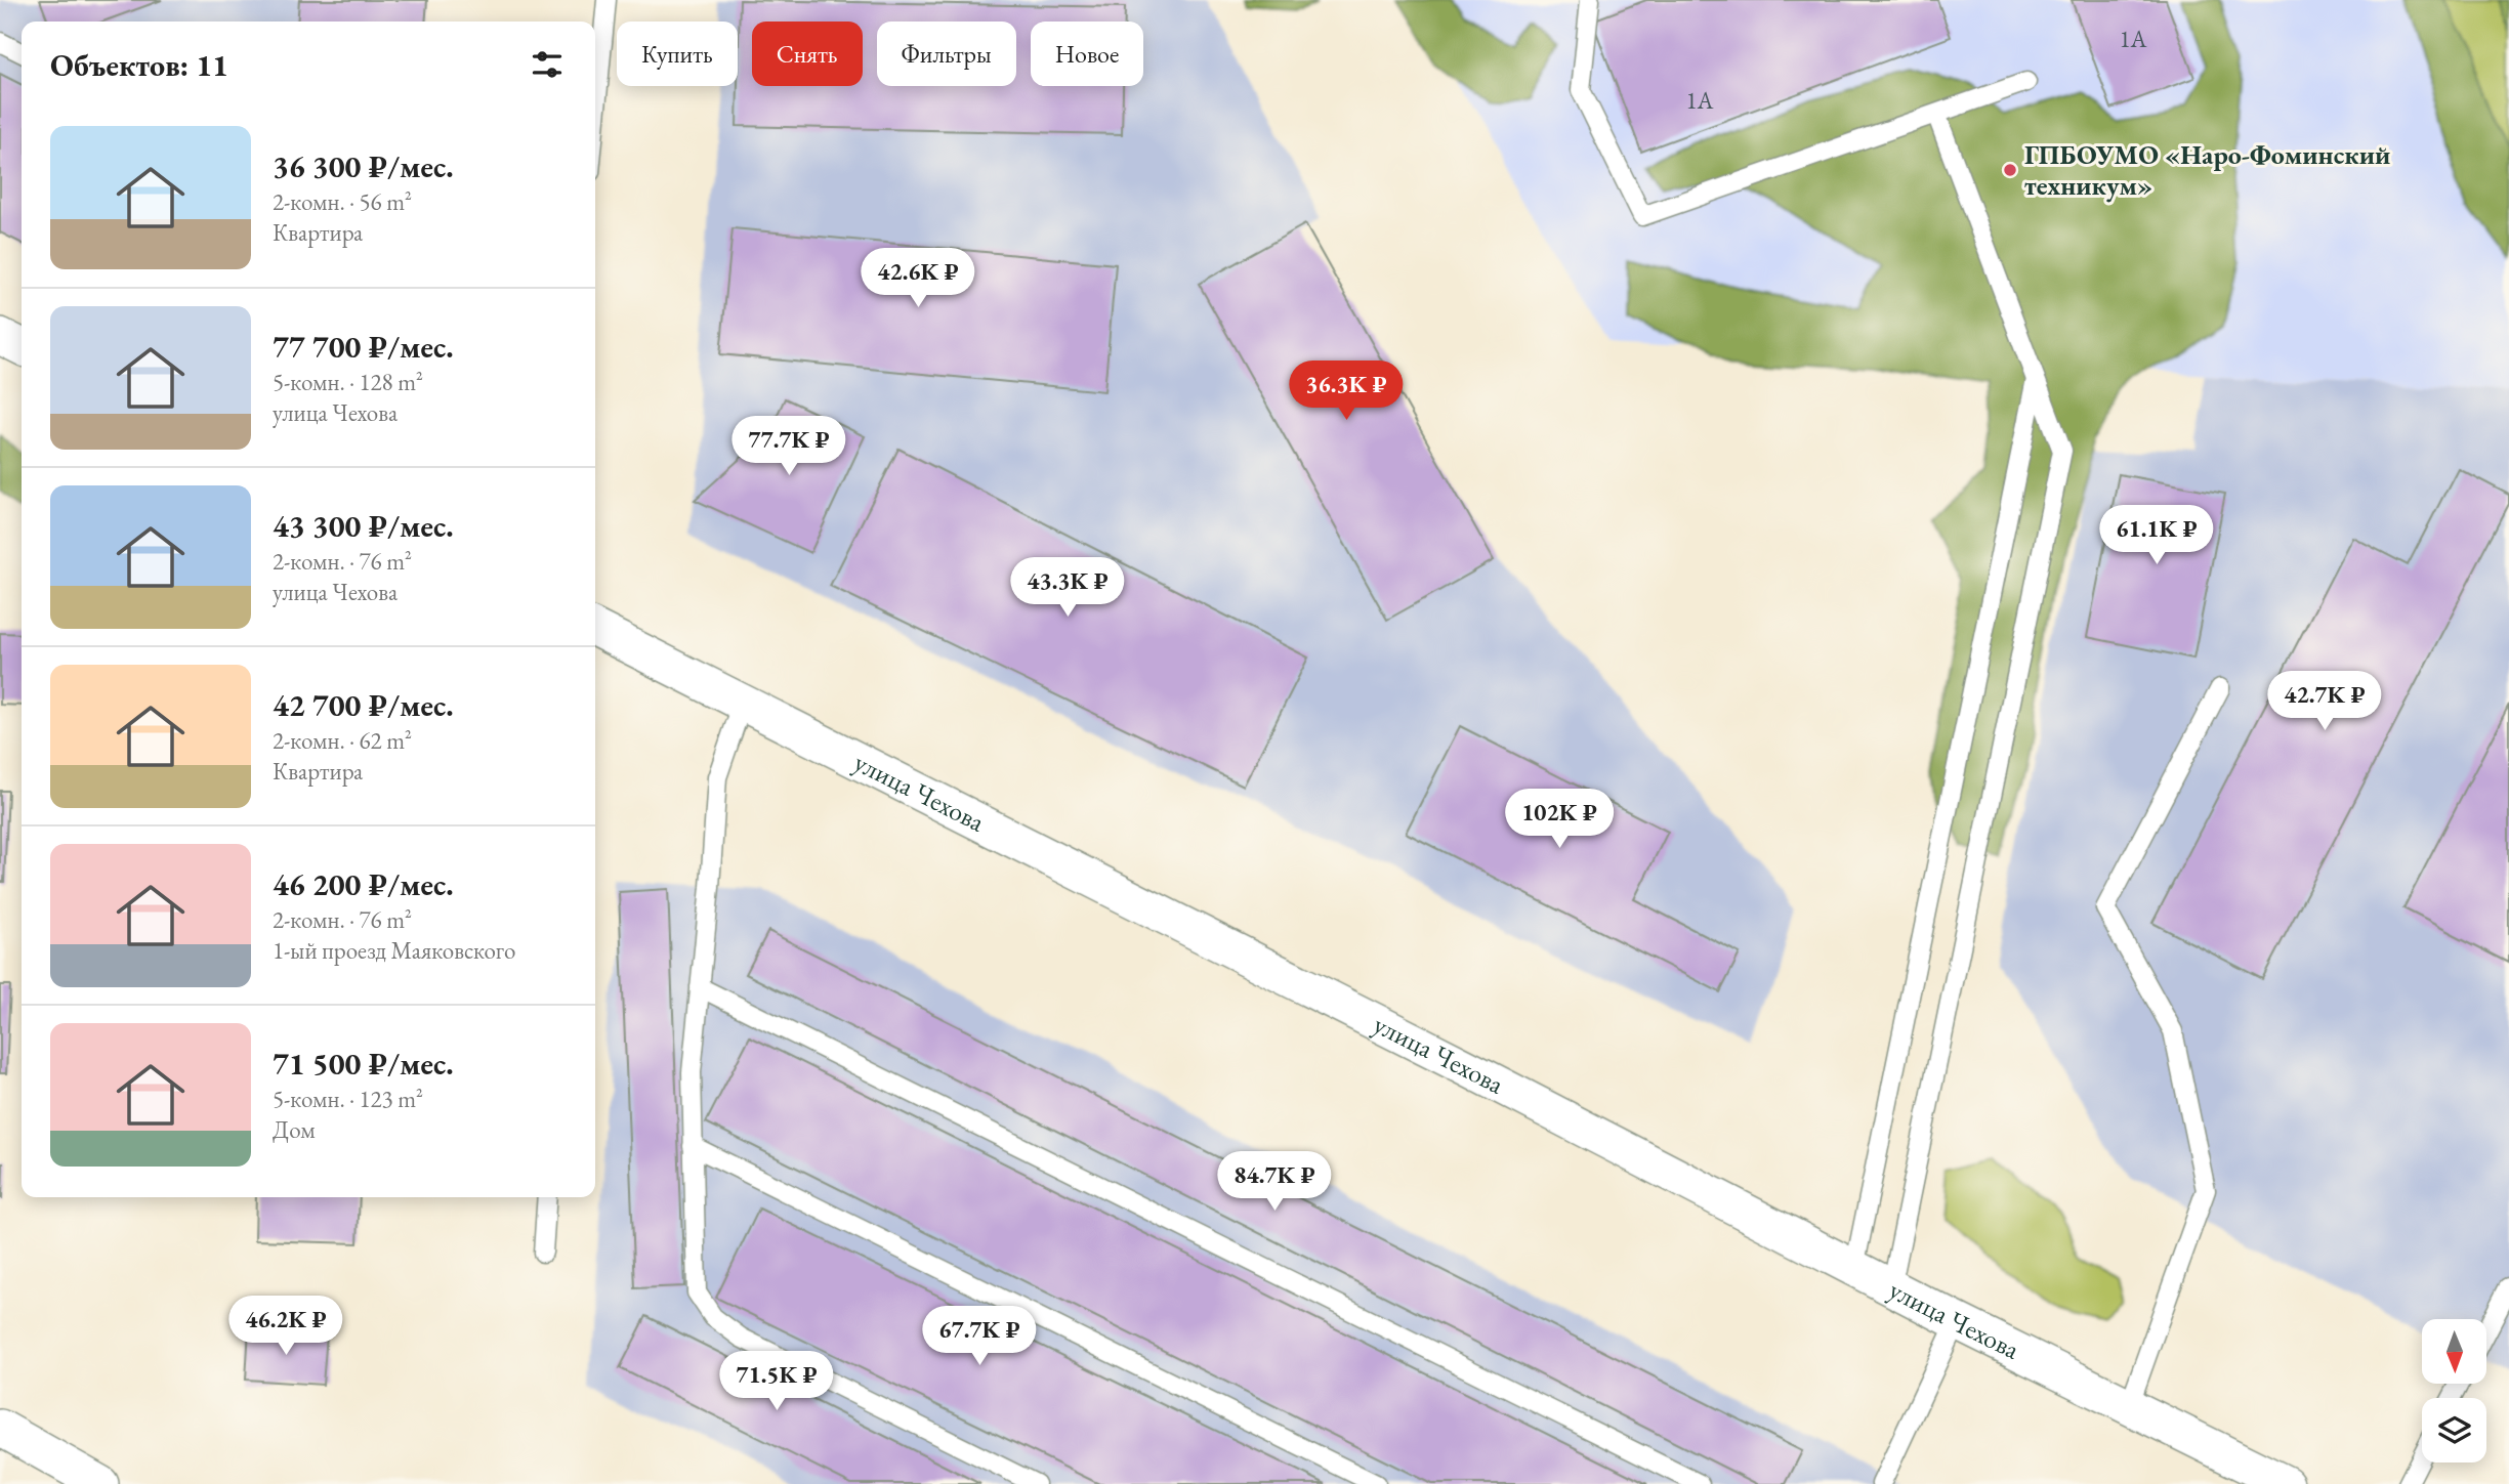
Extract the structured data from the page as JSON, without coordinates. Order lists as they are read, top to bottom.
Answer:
{
  "streets": {
    "street": ["улица Чехова"]
  },
  "places": ["ГПБОУМО «Наро-Фоминский техникум»"],
  "house_numbers": ["1А", "1А"],
  "north": "bottom",
  "page": {
    "chip": [
      "Купить",
      "Снять",
      "Фильтры",
      "Новое"
    ],
    "heading": "Объектов: 11",
    "list": [
      {
        "name": "36 300 ₽/мес.",
        "note": "2-комн. · 56 m² · Квартира"
      },
      {
        "name": "77 700 ₽/мес.",
        "note": "5-комн. · 128 m² · улица Чехова"
      },
      {
        "name": "43 300 ₽/мес.",
        "note": "2-комн. · 76 m² · улица Чехова"
      },
      {
        "name": "42 700 ₽/мес.",
        "note": "2-комн. · 62 m² · Квартира"
      },
      {
        "name": "46 200 ₽/мес.",
        "note": "2-комн. · 76 m² · 1-ый проезд Маяковского"
      },
      {
        "name": "71 500 ₽/мес.",
        "note": "5-комн. · 123 m² · Дом"
      }
    ],
    "price": [
      "42.6K ₽",
      "36.3K ₽",
      "77.7K ₽",
      "61.1K ₽",
      "43.3K ₽",
      "42.7K ₽",
      "102K ₽",
      "84.7K ₽",
      "46.2K ₽",
      "67.7K ₽",
      "71.5K ₽"
    ]
  }
}
